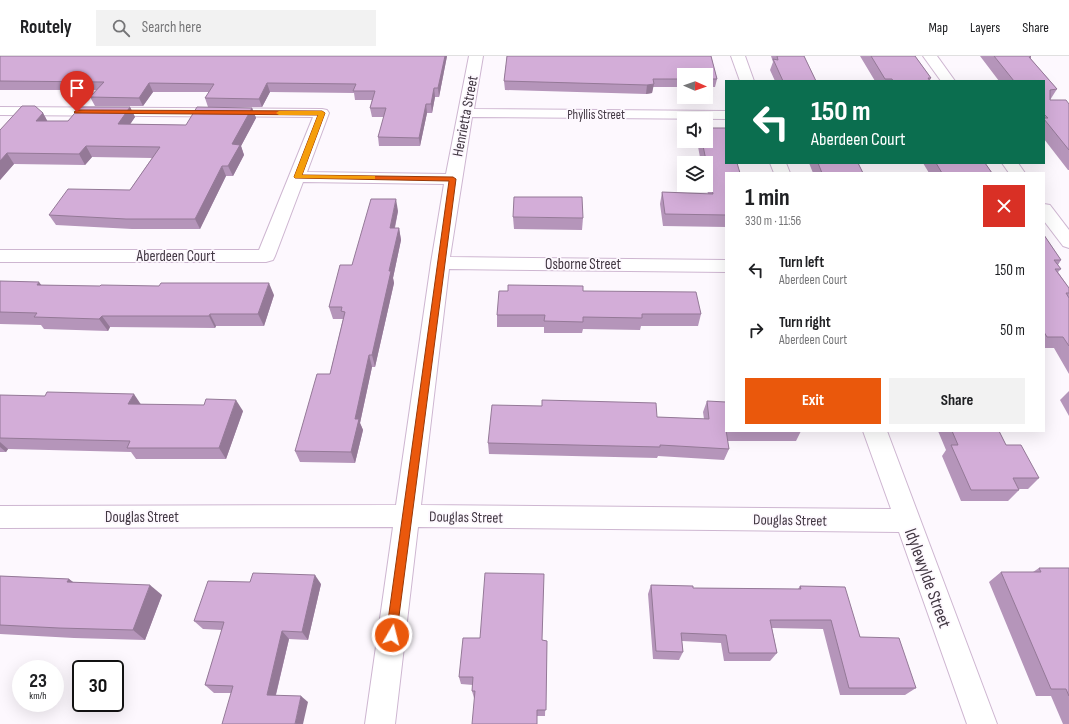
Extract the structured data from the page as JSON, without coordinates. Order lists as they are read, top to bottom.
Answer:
{
  "streets": {
    "street": [
      "Phyllis Street",
      "Henrietta Street",
      "Aberdeen Court",
      "Osborne Street",
      "Douglas Street",
      "Idylewylde Street"
    ]
  },
  "crossings": [
    ["Phyllis Street", "Henrietta Street"],
    ["Henrietta Street", "Osborne Street"],
    ["Henrietta Street", "Douglas Street"],
    ["Douglas Street", "Idylewylde Street"]
  ],
  "north": "right",
  "page": {
    "header": "Routely",
    "search": "Search here",
    "nav": ["Map", "Layers", "Share"],
    "turn": ["150 m", "Aberdeen Court"],
    "heading": ["1 min", "330 m · 11:56"],
    "list": [
      {
        "name": "Turn left",
        "note": "Aberdeen Court",
        "value": "150 m"
      },
      {
        "name": "Turn right",
        "note": "Aberdeen Court",
        "value": "50 m"
      }
    ],
    "buttons": ["Exit", "Share"],
    "speed": "23 km/h",
    "limit": "30"
  }
}
